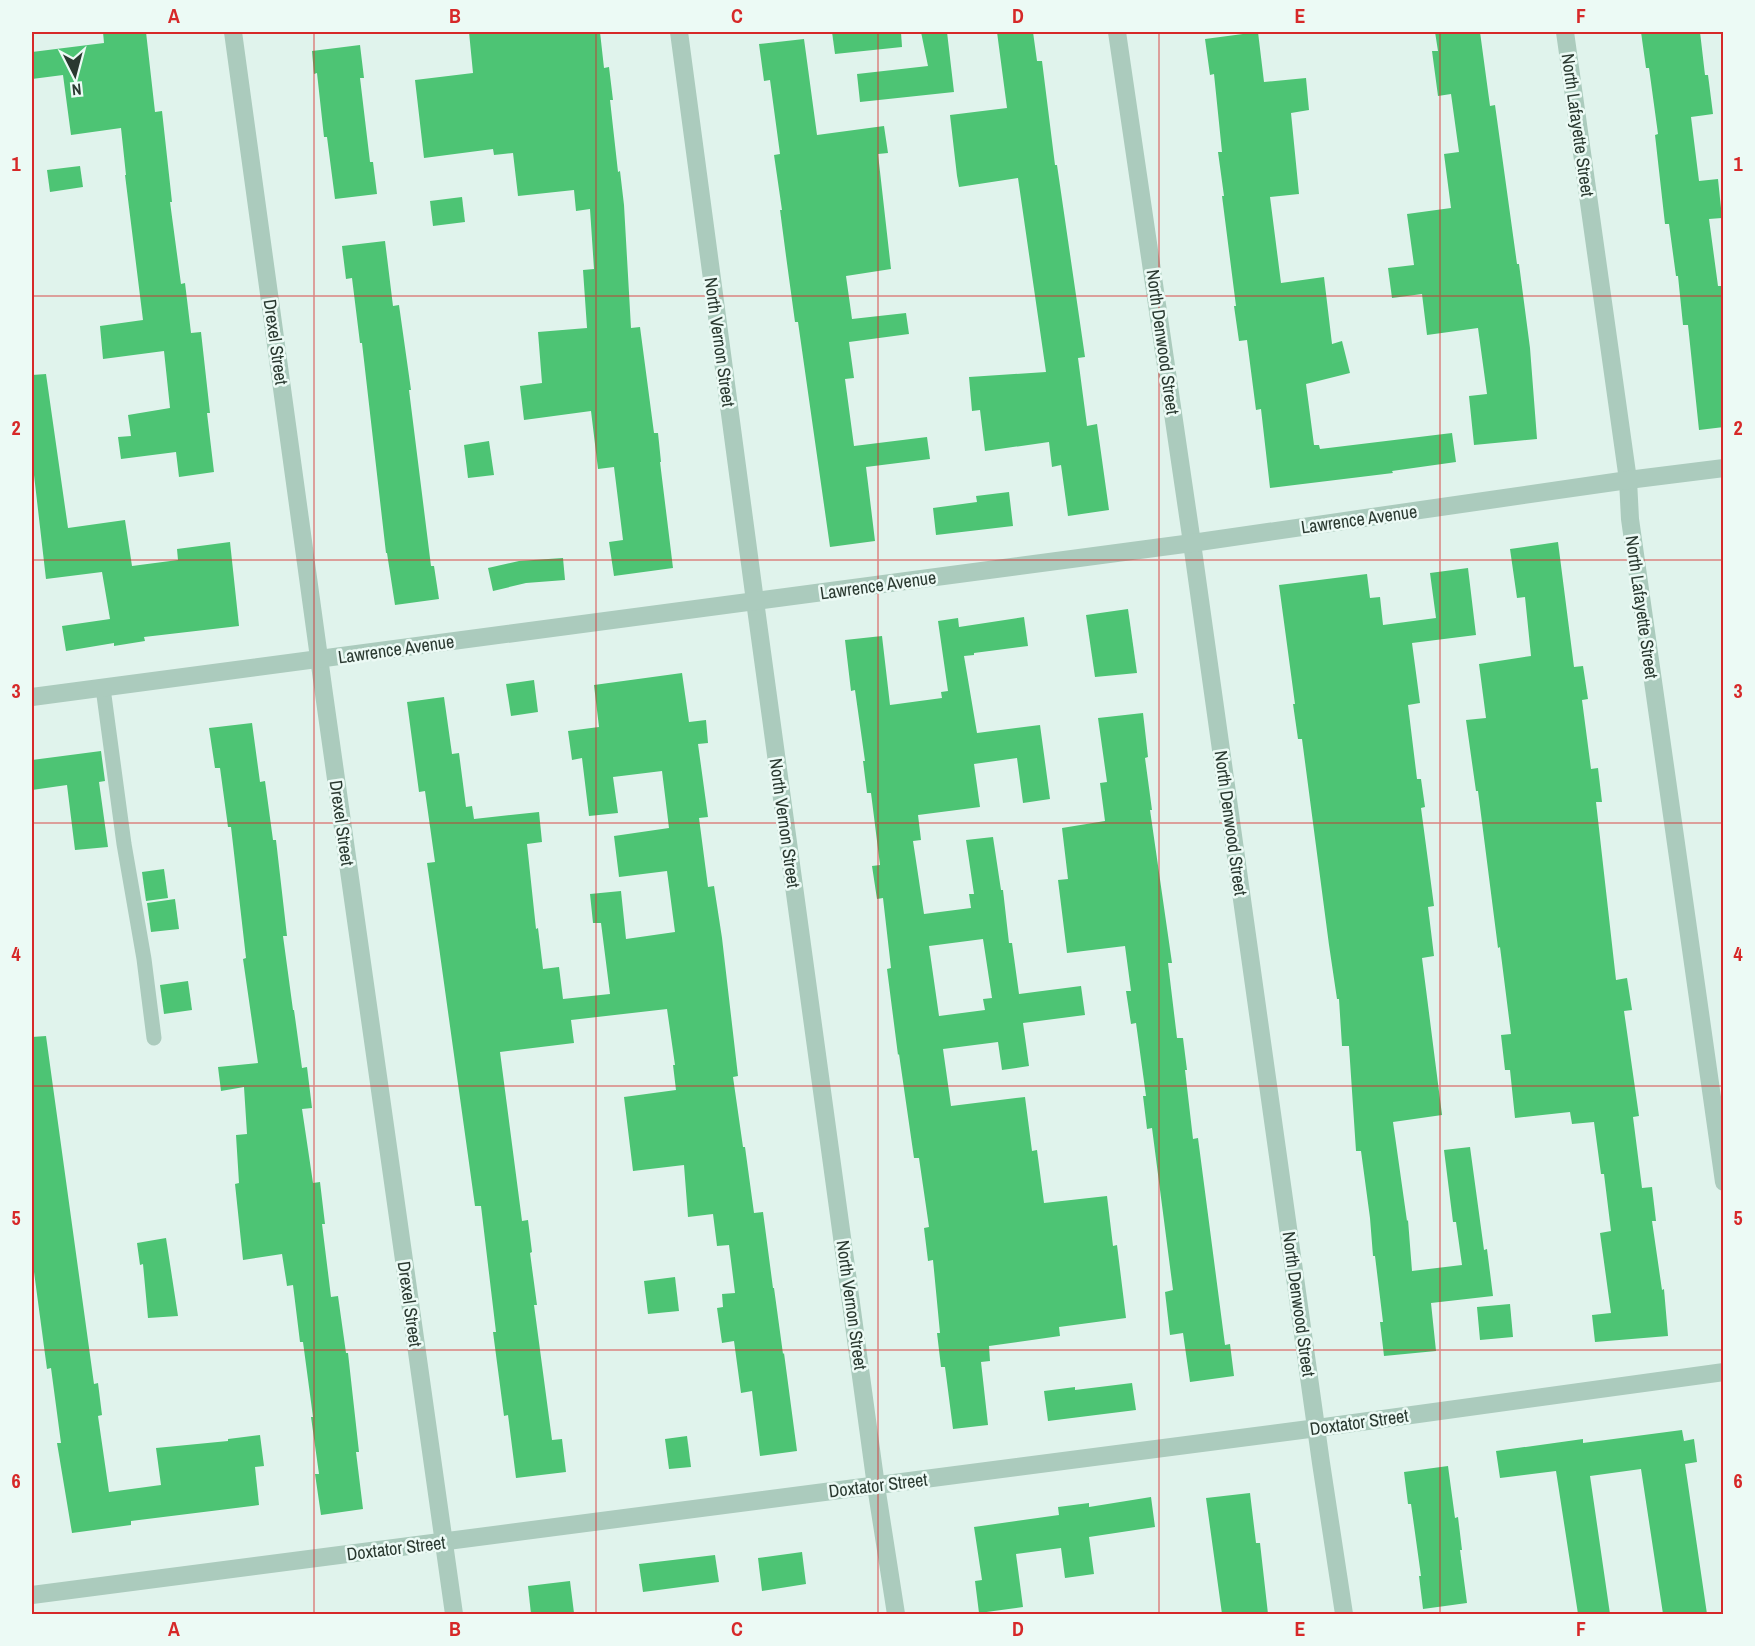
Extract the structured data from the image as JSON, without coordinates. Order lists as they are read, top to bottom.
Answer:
{
  "streets": {
    "street": [
      "North Lafayette Street",
      "Drexel Street",
      "North Vernon Street",
      "North Denwood Street",
      "Lawrence Avenue",
      "Doxtator Street"
    ]
  },
  "crossings": [
    ["North Lafayette Street", "Lawrence Avenue"],
    ["Drexel Street", "Lawrence Avenue"],
    ["Drexel Street", "Doxtator Street"],
    ["North Vernon Street", "Lawrence Avenue"],
    ["North Vernon Street", "Doxtator Street"],
    ["North Denwood Street", "Lawrence Avenue"],
    ["North Denwood Street", "Doxtator Street"]
  ],
  "north": "bottom",
  "grid": {
    "columns": [
      "A",
      "B",
      "C",
      "D",
      "E",
      "F"
    ],
    "rows": [
      "1",
      "2",
      "3",
      "4",
      "5",
      "6"
    ]
  }
}
